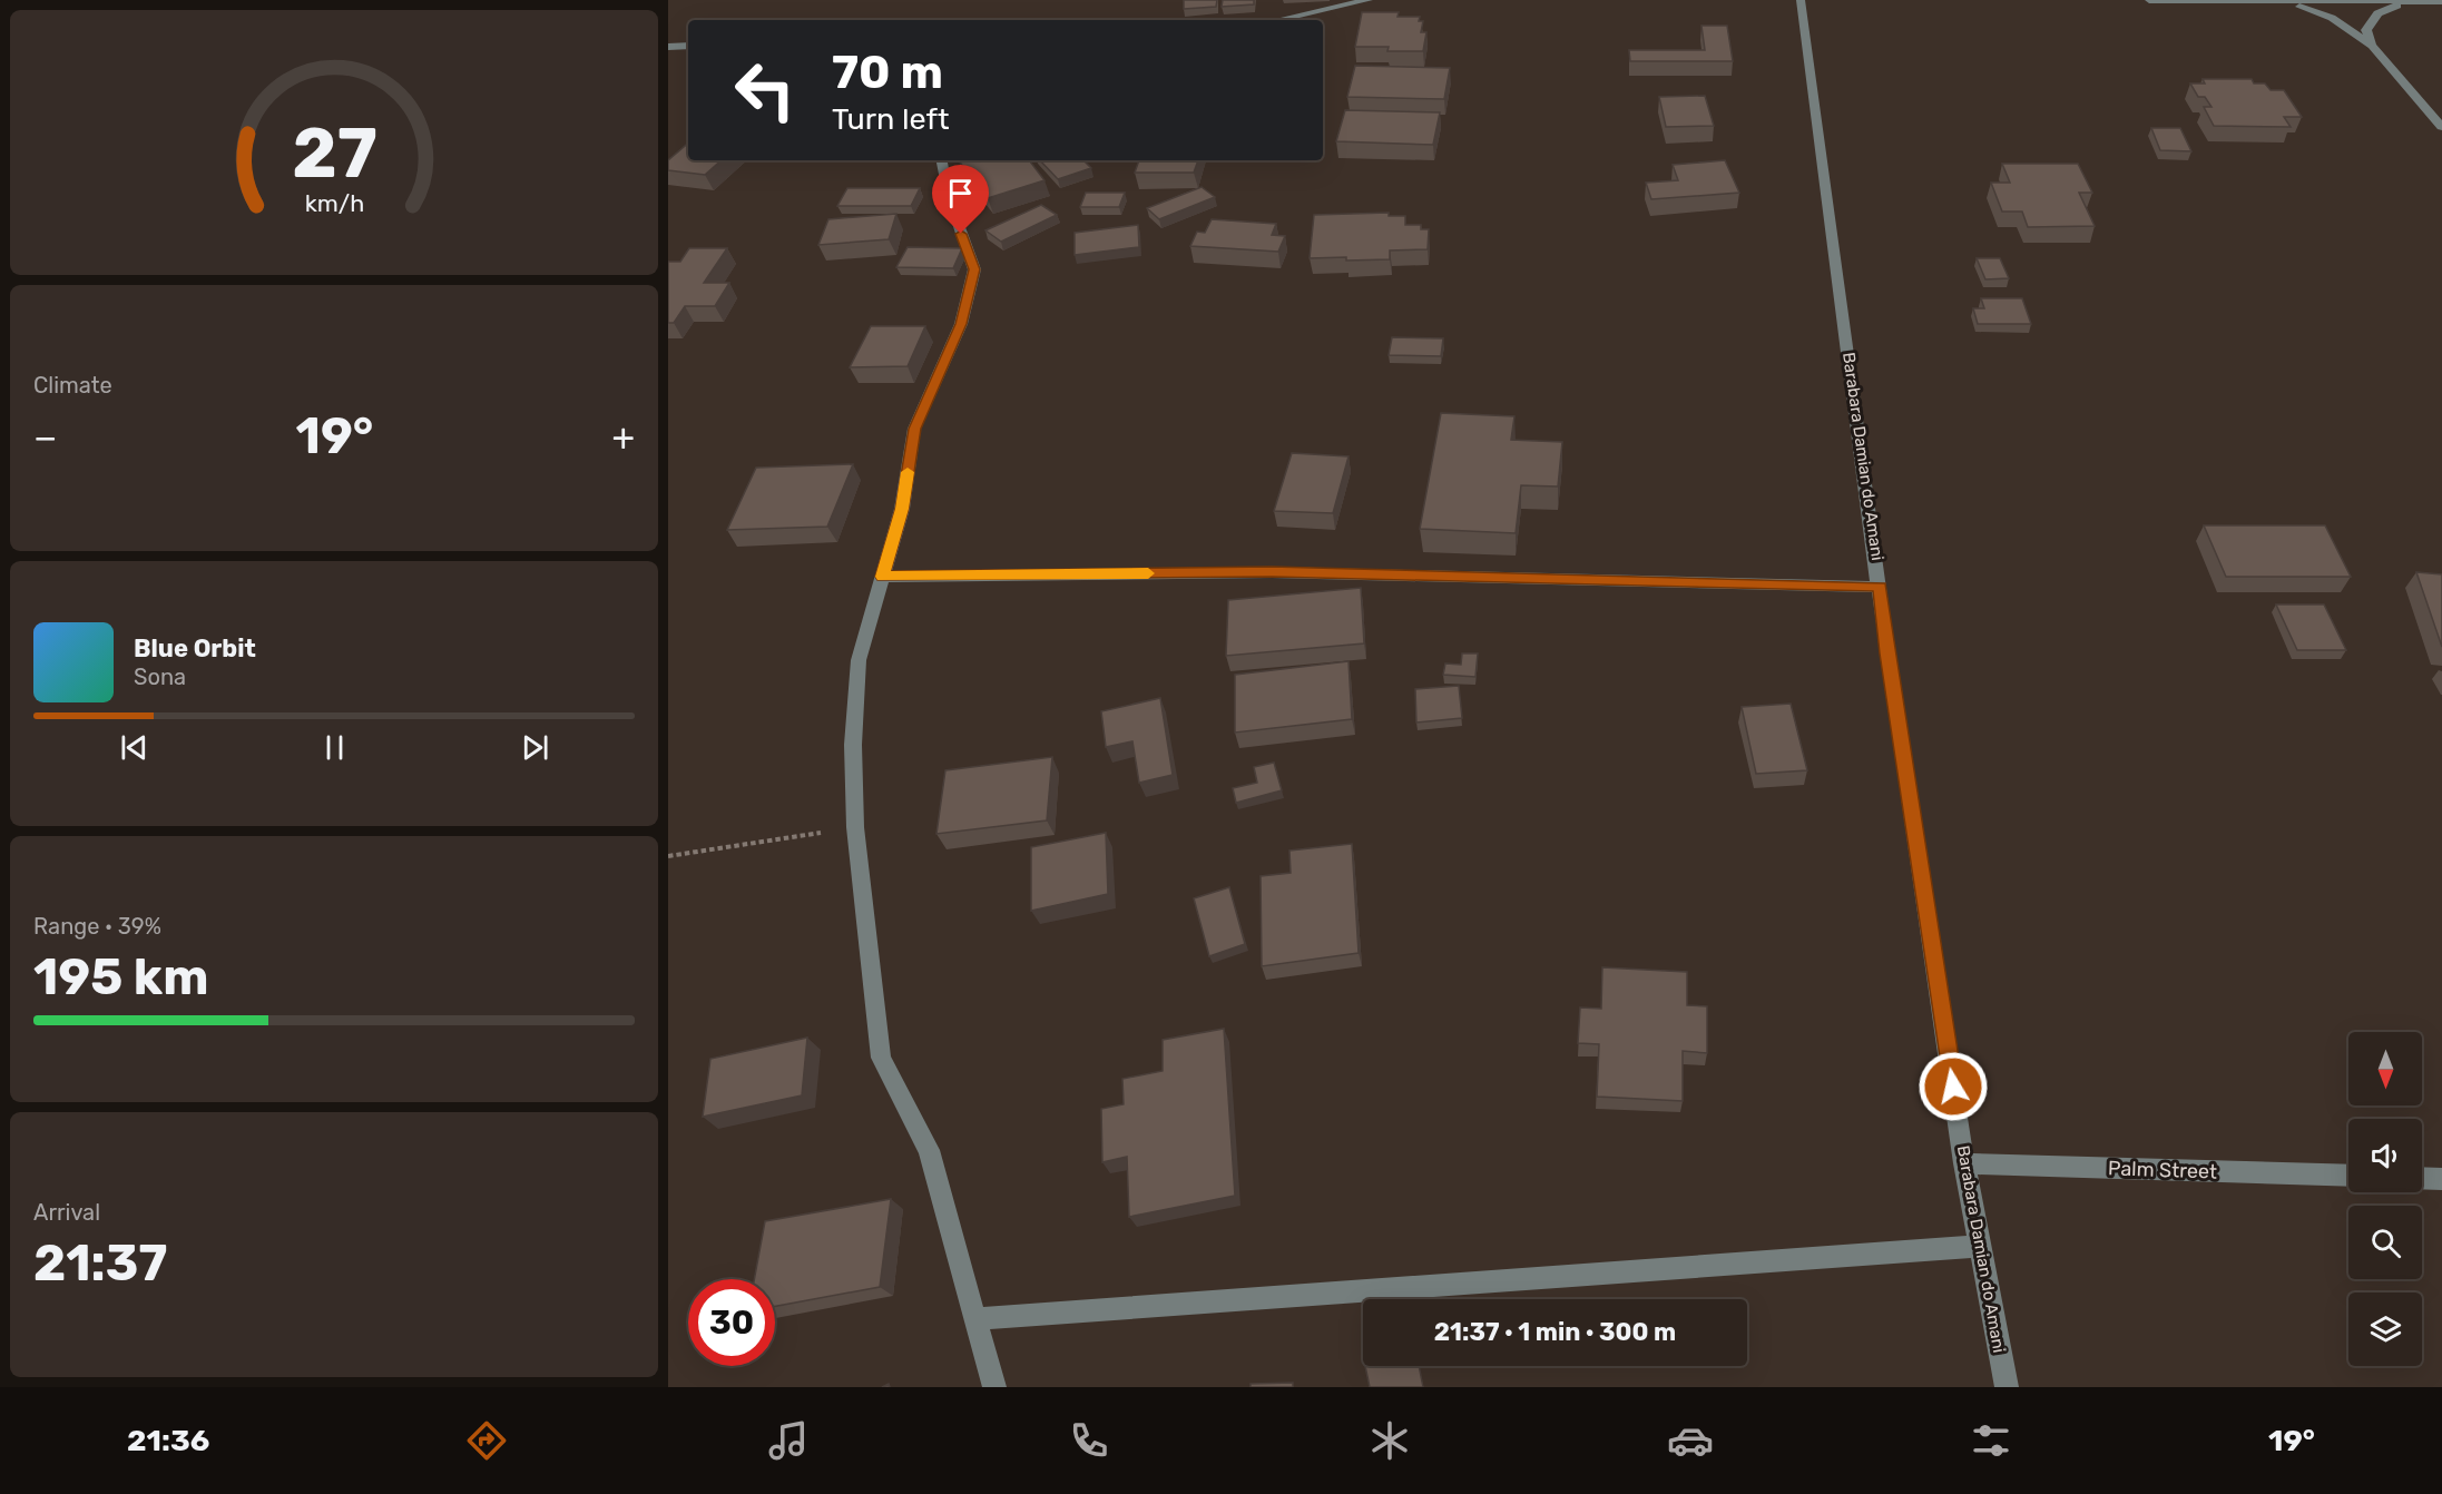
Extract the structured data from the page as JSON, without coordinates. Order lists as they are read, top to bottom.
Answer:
{
  "streets": {
    "street": ["Barabara Damian do Amani", "Palm Street"]
  },
  "crossings": [
    ["Barabara Damian do Amani", "Palm Street"]
  ],
  "north": "bottom",
  "page": {
    "turn": ["70 m", "Turn left"],
    "tile": [
      "Climate",
      ["Range · 39%", "195 km"],
      ["Arrival", "21:37"]
    ],
    "heat": ["−", "19°", "+"],
    "song": ["Blue Orbit", "Sona"],
    "limit": "30",
    "trip": "21:37 · 1 min · 300 m",
    "tabs": ["21:36", "19°"],
    "gauge": ["27", "km/h"]
  }
}
